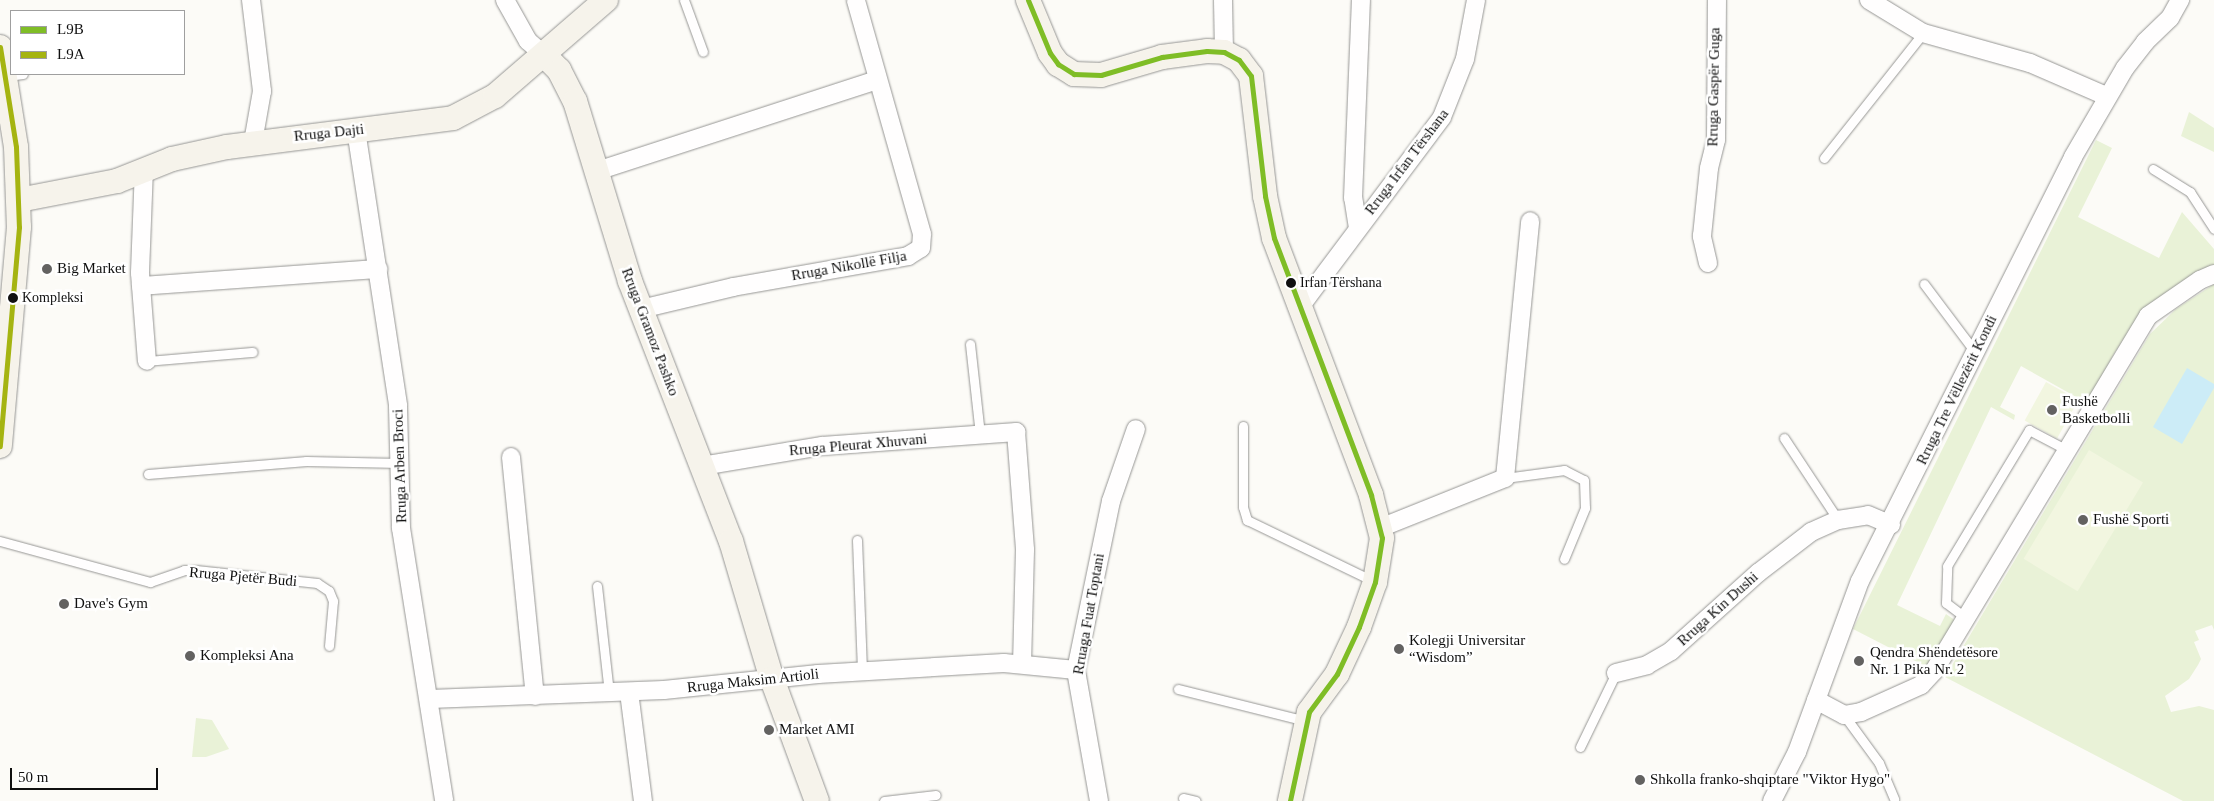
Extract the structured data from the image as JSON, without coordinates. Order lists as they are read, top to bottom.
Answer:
{
  "streets": {
    "street": [
      "Rruga Gaspër Guga",
      "Rruga Dajti",
      "Rruga Irfan Tërshana",
      "Rruga Nikollë Filja",
      "Rruga Gramoz Pashko",
      "Rruga Tre Vëllezërit Kondi",
      "Rruga Pleurat Xhuvani",
      "Rruga Arben Broci",
      "Rruga Kin Dushi",
      "Rruaga Fuat Toptani",
      "Rruga Maksim Artioli"
    ],
    "lane": ["Rruga Pjetër Budi"]
  },
  "crossings": [
    ["Rruga Dajti", "Rruga Gramoz Pashko"],
    ["Rruga Dajti", "Rruga Arben Broci"],
    ["Rruga Nikollë Filja", "Rruga Gramoz Pashko"],
    ["Rruga Gramoz Pashko", "Rruga Pleurat Xhuvani"],
    ["Rruga Gramoz Pashko", "Rruga Maksim Artioli"],
    ["Rruga Tre Vëllezërit Kondi", "Rruga Kin Dushi"],
    ["Rruga Pleurat Xhuvani", "Rruga Maksim Artioli"],
    ["Rruga Arben Broci", "Rruga Maksim Artioli"],
    ["Rruaga Fuat Toptani", "Rruga Maksim Artioli"]
  ],
  "places": [
    "Big Market",
    "Irfan Tërshana",
    "Kompleksi",
    "Fushë Basketbolli",
    "Fushë Sporti",
    "Dave's Gym",
    "Kolegji Universitar “Wisdom”",
    "Kompleksi Ana",
    "Qendra Shëndetësore Nr. 1 Pika Nr. 2",
    "Market AMI",
    "Shkolla franko-shqiptare \"Viktor Hygo\""
  ],
  "lines": ["transit line L9B", "transit line L9A"],
  "legend": ["L9B", "L9A"],
  "scale_bar": "50 m"
}
